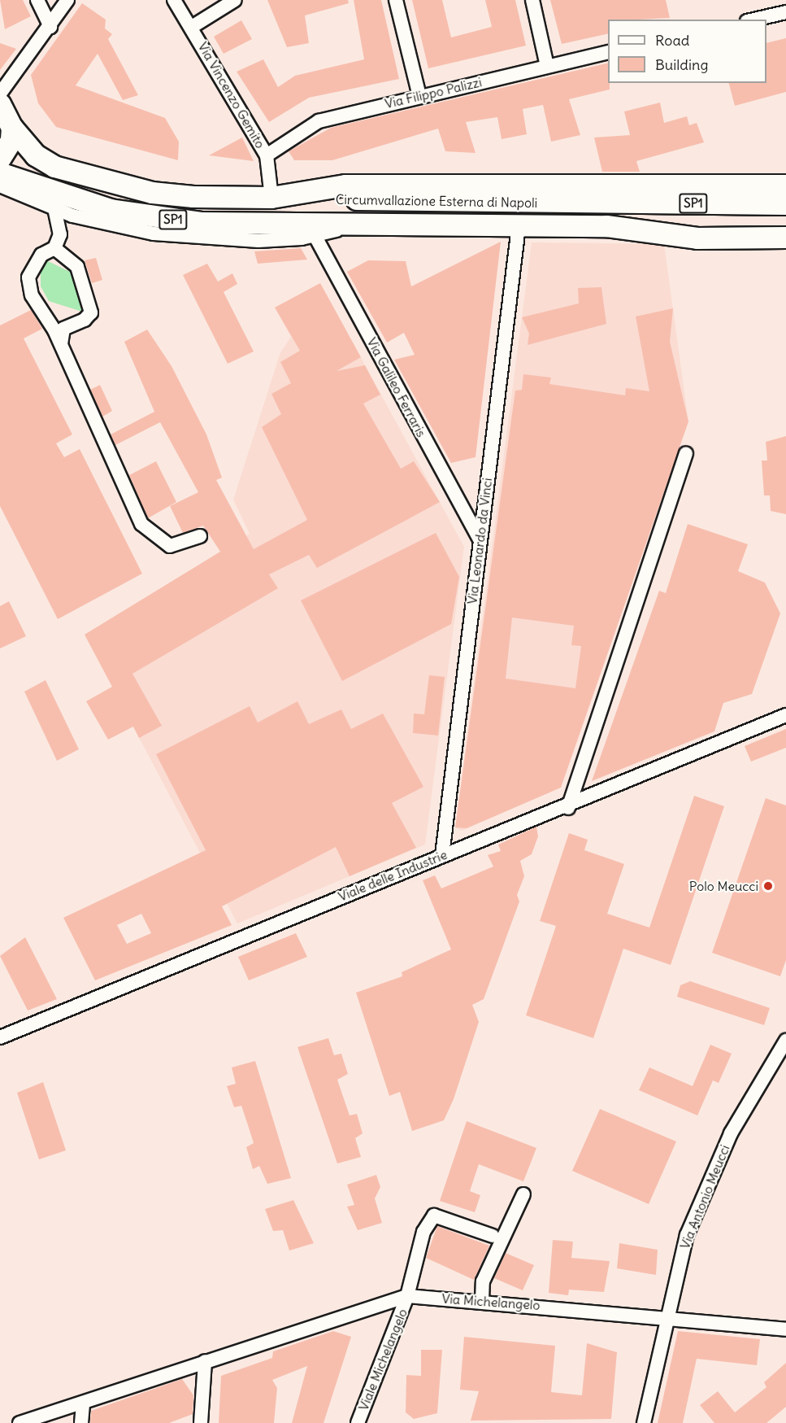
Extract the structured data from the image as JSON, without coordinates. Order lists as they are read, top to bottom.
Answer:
{
  "streets": {
    "highway": ["Circumvallazione Esterna di Napoli", "SP1"],
    "street": [
      "Via Filippo Palizzi",
      "Via Vincenzo Gemito",
      "Via Galileo Ferraris",
      "Via Leonardo da Vinci",
      "Viale delle Industrie",
      "Via Antonio Meucci",
      "Via Michelangelo",
      "Viale Michelangelo"
    ]
  },
  "crossings": [
    ["Via Filippo Palizzi", "Via Vincenzo Gemito"],
    ["Via Vincenzo Gemito", "Circumvallazione Esterna di Napoli"],
    ["Circumvallazione Esterna di Napoli", "SP1"],
    ["Circumvallazione Esterna di Napoli", "Via Leonardo da Vinci"],
    ["Via Galileo Ferraris", "Via Leonardo da Vinci"],
    ["Via Leonardo da Vinci", "Viale delle Industrie"],
    ["Via Antonio Meucci", "Via Michelangelo"],
    ["Via Michelangelo", "Viale Michelangelo"]
  ],
  "places": ["Polo Meucci"],
  "legend": ["Road", "Building"]
}
